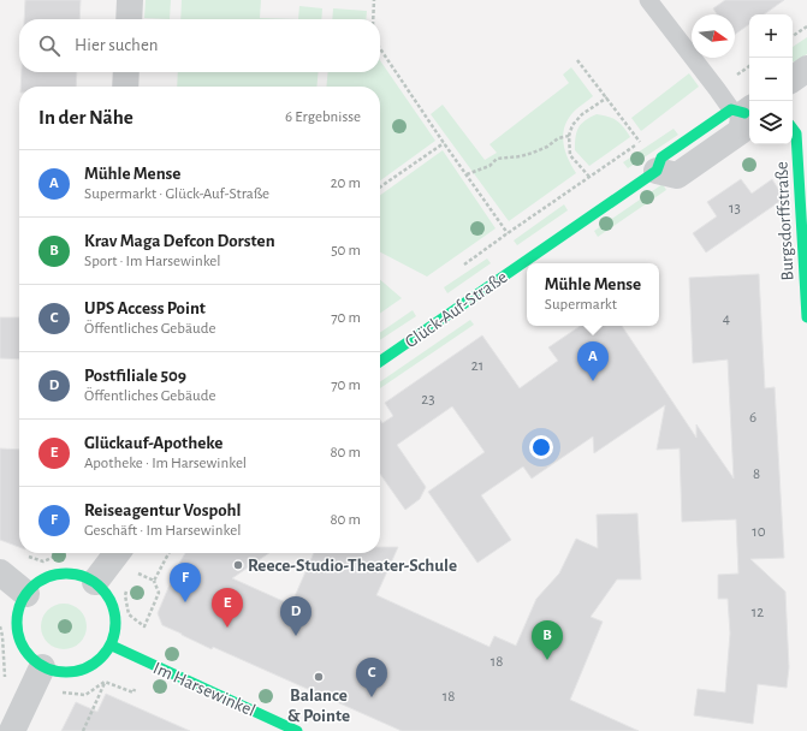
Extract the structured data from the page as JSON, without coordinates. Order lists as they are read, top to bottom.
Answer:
{
  "streets": {
    "street": ["Burgsdorffstraße", "Glück-Auf-Straße", "Im Harsewinkel"]
  },
  "places": ["Reece-Studio-Theater-Schule", "Balance & Pointe"],
  "house_numbers": [
    "13",
    "4",
    "21",
    "23",
    "6",
    "8",
    "10",
    "12",
    "18",
    "18"
  ],
  "north": "right",
  "page": {
    "map_buttons": ["+", "−"],
    "search": "Hier suchen",
    "heading": ["In der Nähe", "6 Ergebnisse"],
    "list": [
      {
        "mark": "A",
        "name": "Mühle Mense",
        "note": "Supermarkt · Glück-Auf-Straße",
        "value": "20 m"
      },
      {
        "mark": "B",
        "name": "Krav Maga Defcon Dorsten",
        "note": "Sport · Im Harsewinkel",
        "value": "50 m"
      },
      {
        "mark": "C",
        "name": "UPS Access Point",
        "note": "Öffentliches Gebäude",
        "value": "70 m"
      },
      {
        "mark": "D",
        "name": "Postfiliale 509",
        "note": "Öffentliches Gebäude",
        "value": "70 m"
      },
      {
        "mark": "E",
        "name": "Glückauf-Apotheke",
        "note": "Apotheke · Im Harsewinkel",
        "value": "80 m"
      },
      {
        "mark": "F",
        "name": "Reiseagentur Vospohl",
        "note": "Geschäft · Im Harsewinkel",
        "value": "80 m"
      }
    ],
    "popup": ["Mühle Mense", "Supermarkt"],
    "pins": [
      "A",
      "F",
      "E",
      "D",
      "B",
      "C"
    ]
  }
}
